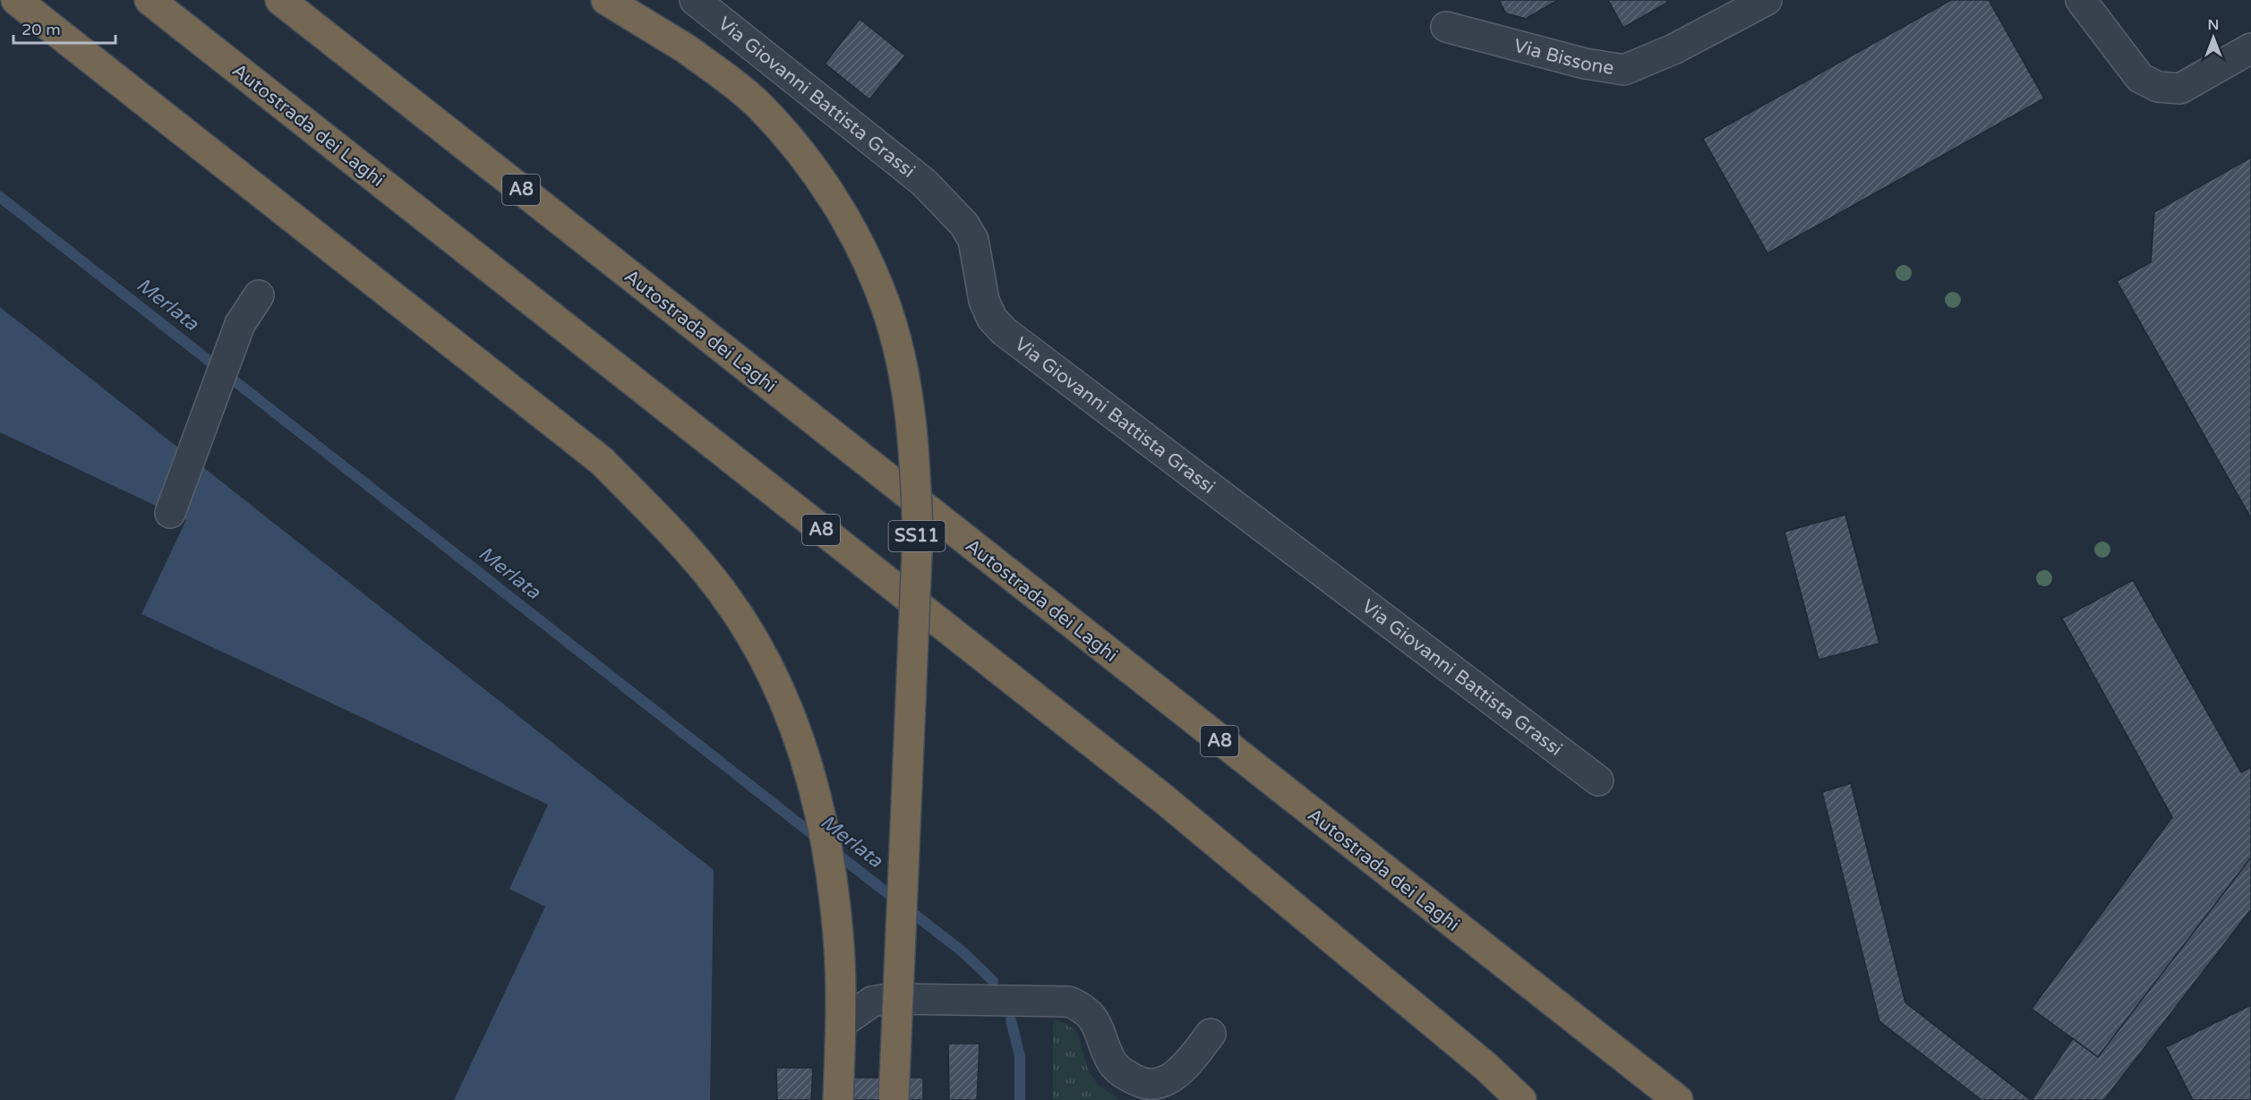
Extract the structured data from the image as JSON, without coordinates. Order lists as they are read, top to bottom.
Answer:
{
  "streets": {
    "highway": ["Autostrada dei Laghi", "A8", "SS11"],
    "street": ["Via Bissone", "Via Giovanni Battista Grassi"]
  },
  "water": ["Merlata"],
  "scale_bar": "20 m",
  "north": "top"
}
